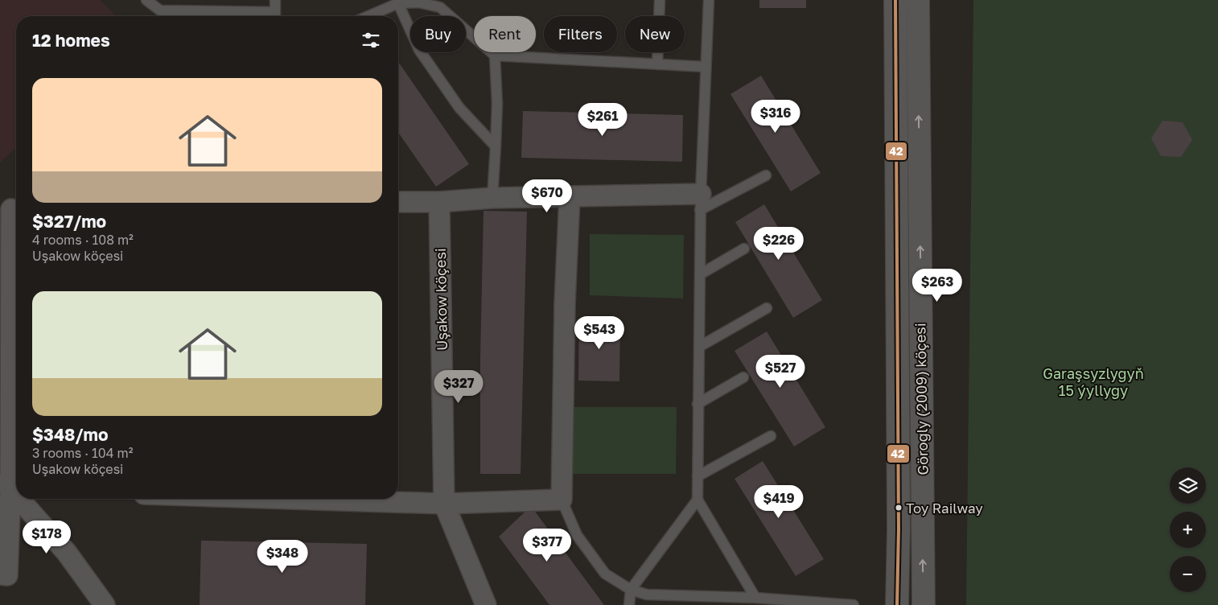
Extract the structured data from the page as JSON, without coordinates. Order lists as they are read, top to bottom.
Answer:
{
  "streets": {
    "street": ["Uşakow köçesi", "Görogly (2009) köçesi"]
  },
  "parks": ["Garaşsyzlygyň 15 ýyllygy"],
  "places": ["Toy Railway"],
  "lines": ["transit line 42"],
  "page": {
    "chip": [
      "Buy",
      "Rent",
      "Filters",
      "New"
    ],
    "heading": "12 homes",
    "list": [
      {
        "name": "$327/mo",
        "note": "4 rooms · 108 m² · Uşakow köçesi"
      },
      {
        "name": "$348/mo",
        "note": "3 rooms · 104 m² · Uşakow köçesi"
      }
    ],
    "price": [
      "$316",
      "$261",
      "$670",
      "$226",
      "$263",
      "$543",
      "$527",
      "$327",
      "$419",
      "$178",
      "$377",
      "$348"
    ],
    "map_buttons": ["+", "−"]
  }
}
